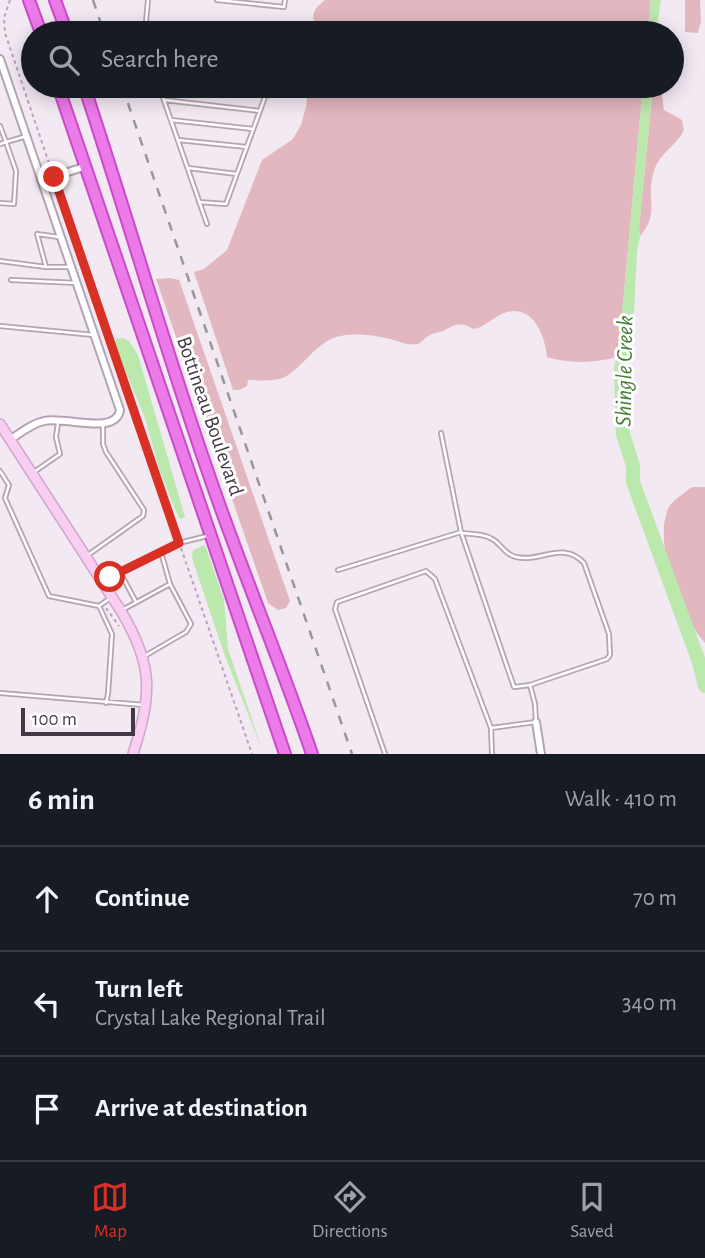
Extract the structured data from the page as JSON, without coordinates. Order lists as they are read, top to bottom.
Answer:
{
  "streets": {
    "highway": ["Bottineau Boulevard"]
  },
  "water": ["Shingle Creek"],
  "scale_bar": "100 m",
  "page": {
    "search": "Search here",
    "scale": "100 m",
    "heading": ["6 min", "Walk · 410 m"],
    "list": [
      ["Continue", "70 m"],
      ["Turn left", "Crystal Lake Regional Trail", "340 m"],
      "Arrive at destination"
    ],
    "nav": ["Map", "Directions", "Saved"]
  }
}
